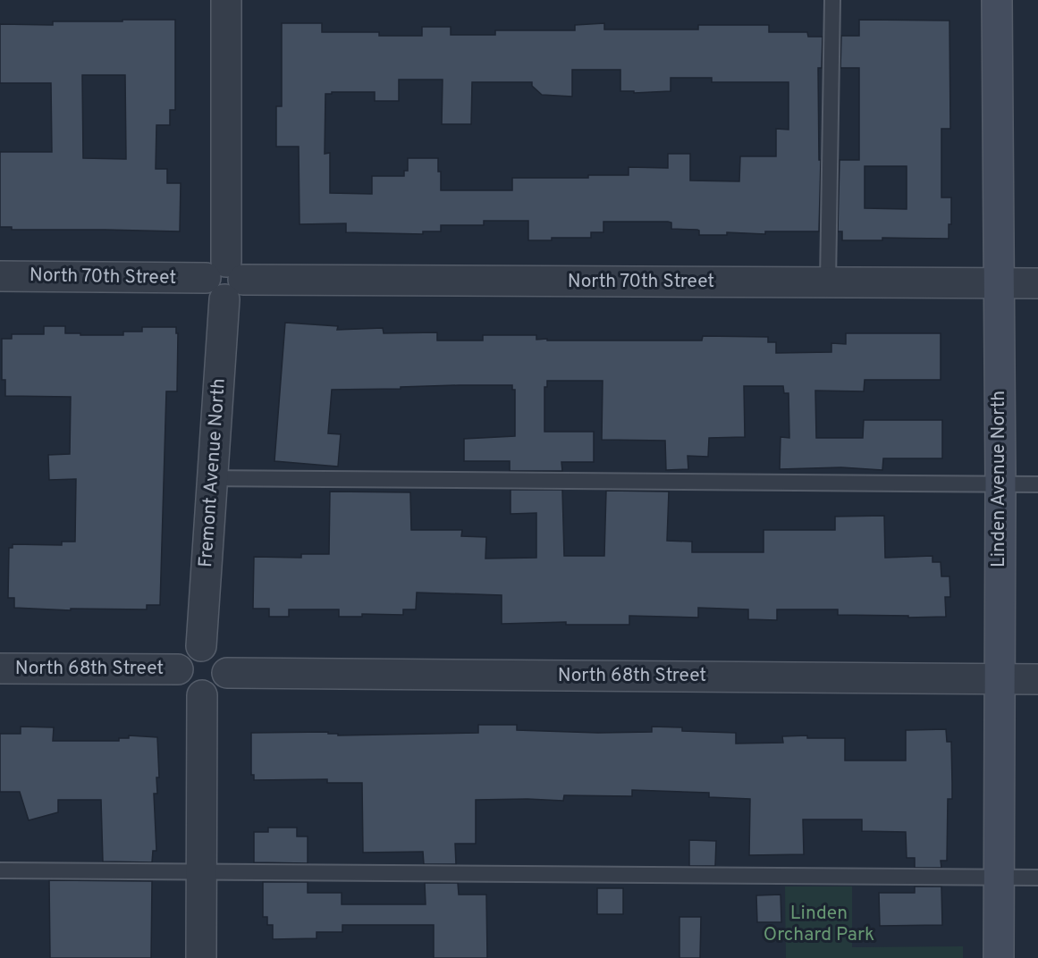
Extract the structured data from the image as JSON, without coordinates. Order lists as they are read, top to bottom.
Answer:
{
  "streets": {
    "main road": ["Linden Avenue North"],
    "street": ["North 70th Street", "Fremont Avenue North", "North 68th Street"]
  },
  "crossings": [
    ["North 70th Street", "Fremont Avenue North"],
    ["North 70th Street", "Linden Avenue North"],
    ["Fremont Avenue North", "North 68th Street"],
    ["Linden Avenue North", "North 68th Street"]
  ],
  "parks": ["Linden Orchard Park"]
}
